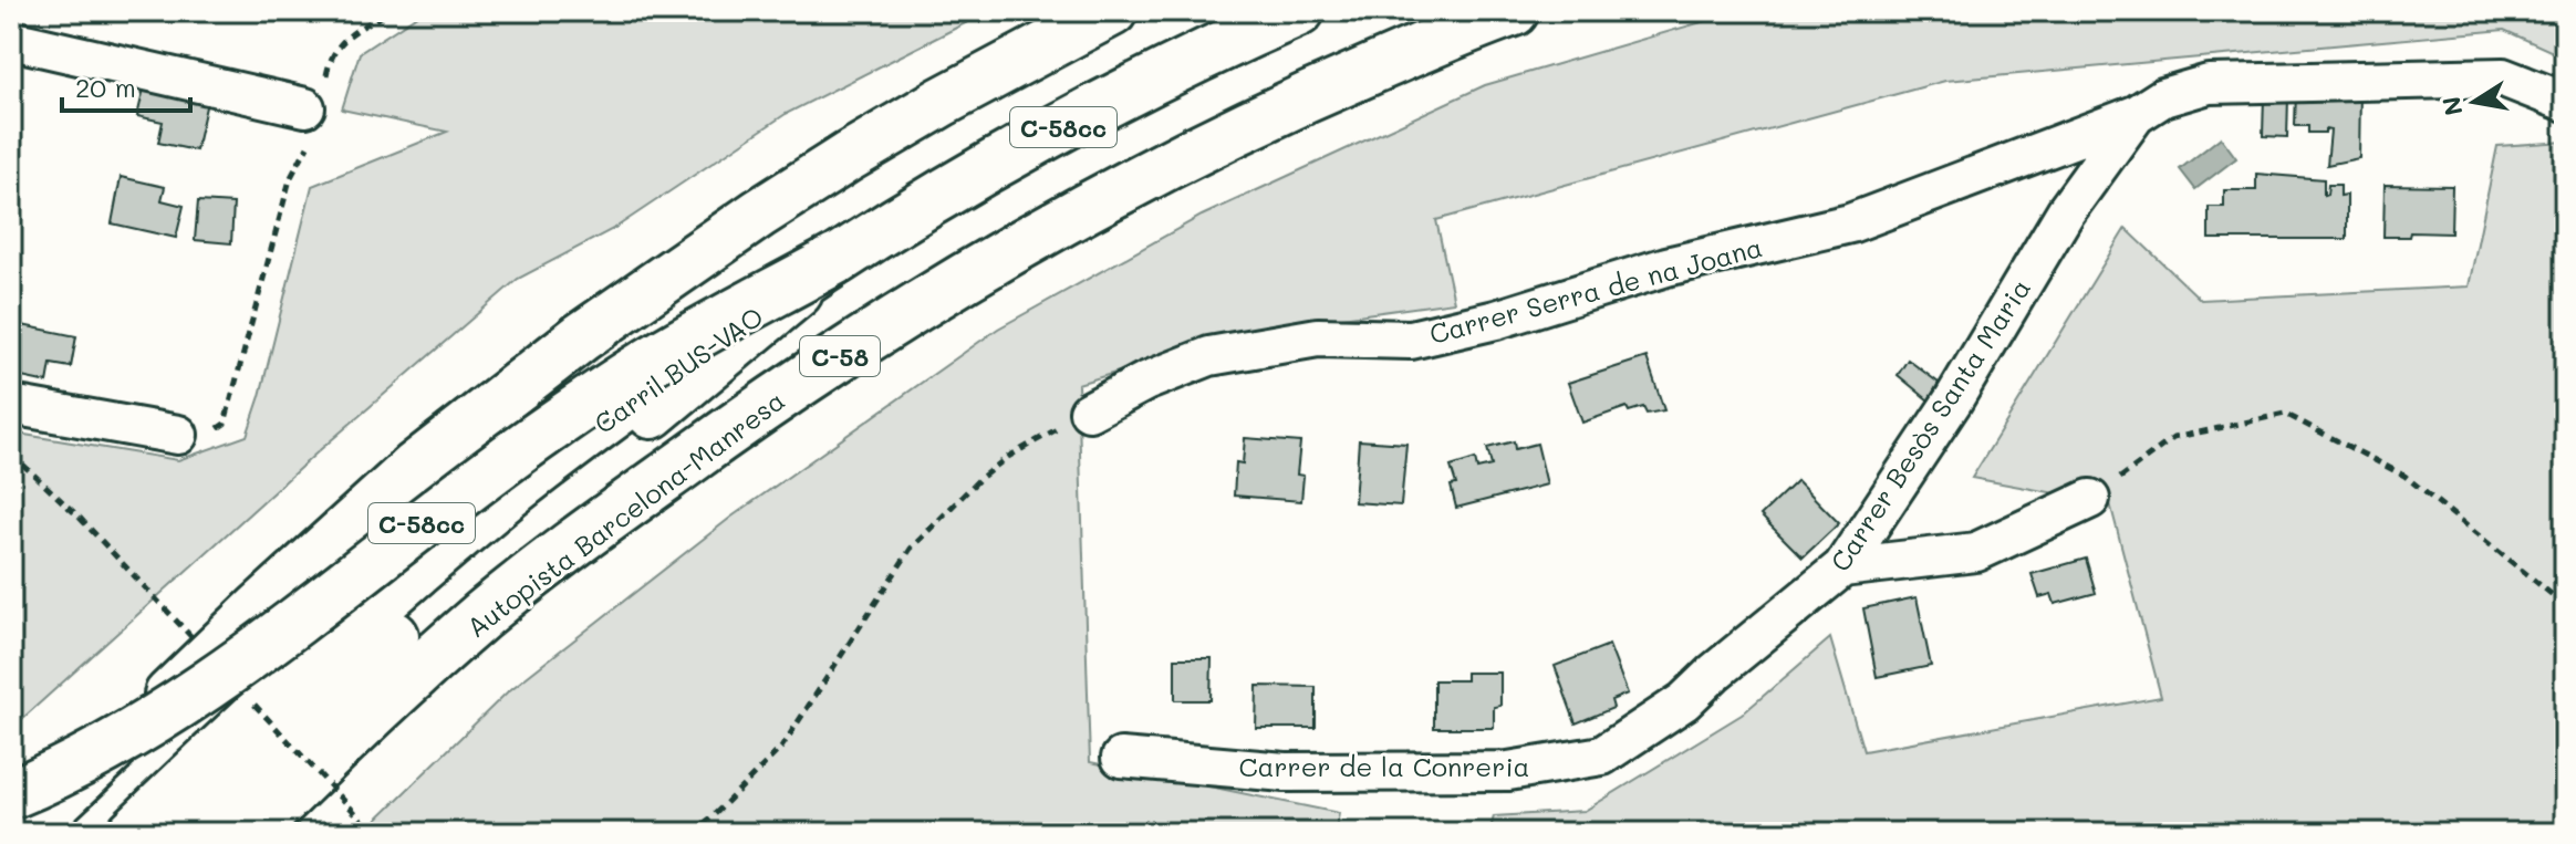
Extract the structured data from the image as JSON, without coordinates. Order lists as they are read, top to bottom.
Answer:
{
  "streets": {
    "highway": [
      "C-58cc",
      "C-58",
      "Carril BUS-VAO",
      "Autopista Barcelona-Manresa"
    ],
    "street": ["Carrer Serra de na Joana", "Carrer Besòs Santa Maria", "Carrer de la Conreria"]
  },
  "crossings": [
    ["C-58cc", "Carril BUS-VAO"],
    ["Carrer Serra de na Joana", "Carrer Besòs Santa Maria"],
    ["Carrer Besòs Santa Maria", "Carrer de la Conreria"]
  ],
  "scale_bar": "20 m",
  "north": "left"
}
